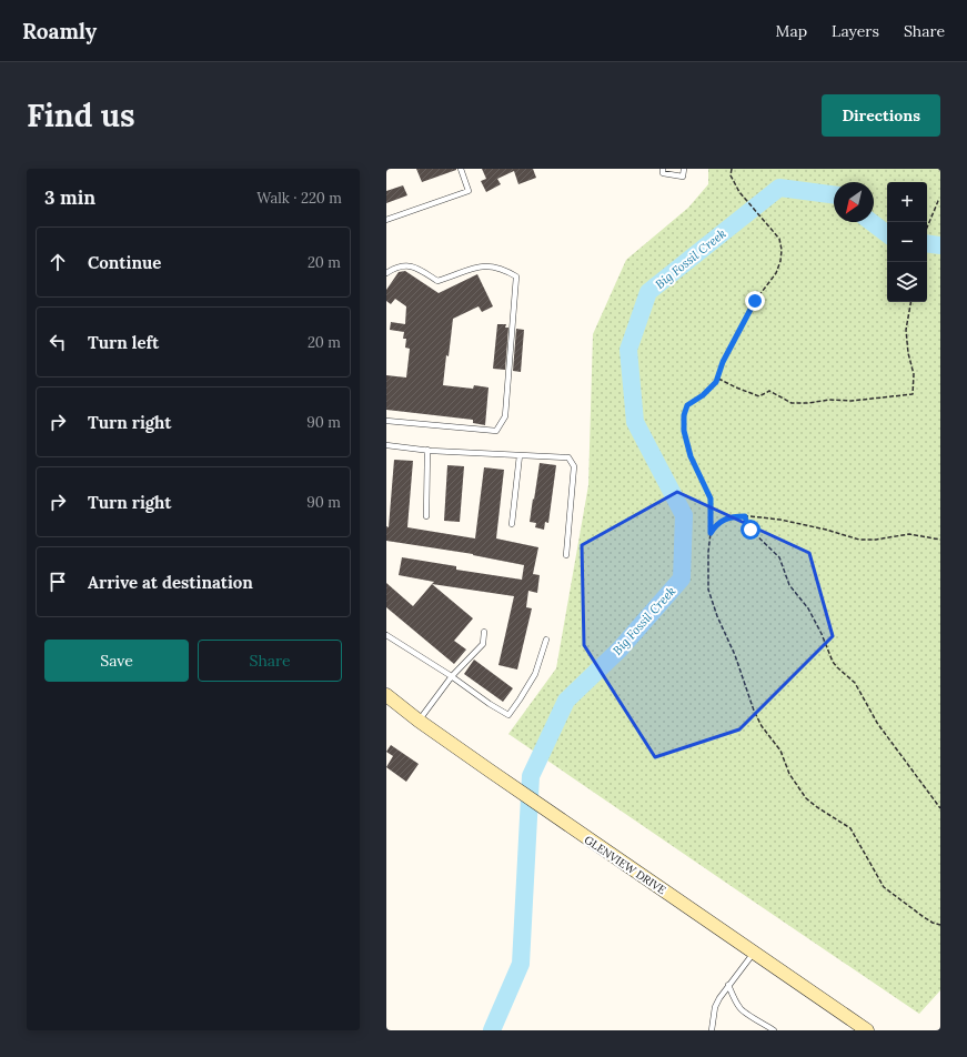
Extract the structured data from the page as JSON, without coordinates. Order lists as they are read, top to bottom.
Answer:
{
  "streets": {
    "main road": ["GLENVIEW DRIVE"]
  },
  "water": ["Big Fossil Creek"],
  "north": "bottom left",
  "page": {
    "header": "Roamly",
    "nav": ["Map", "Layers", "Share"],
    "buttons": [
      "Directions",
      ["Save", "Share"]
    ],
    "title": "Find us",
    "heading": ["3 min", "Walk · 220 m"],
    "map_buttons": ["+", "−"],
    "list": [
      ["Continue", "20 m"],
      ["Turn left", "20 m"],
      ["Turn right", "90 m"],
      ["Turn right", "90 m"],
      "Arrive at destination"
    ]
  }
}
